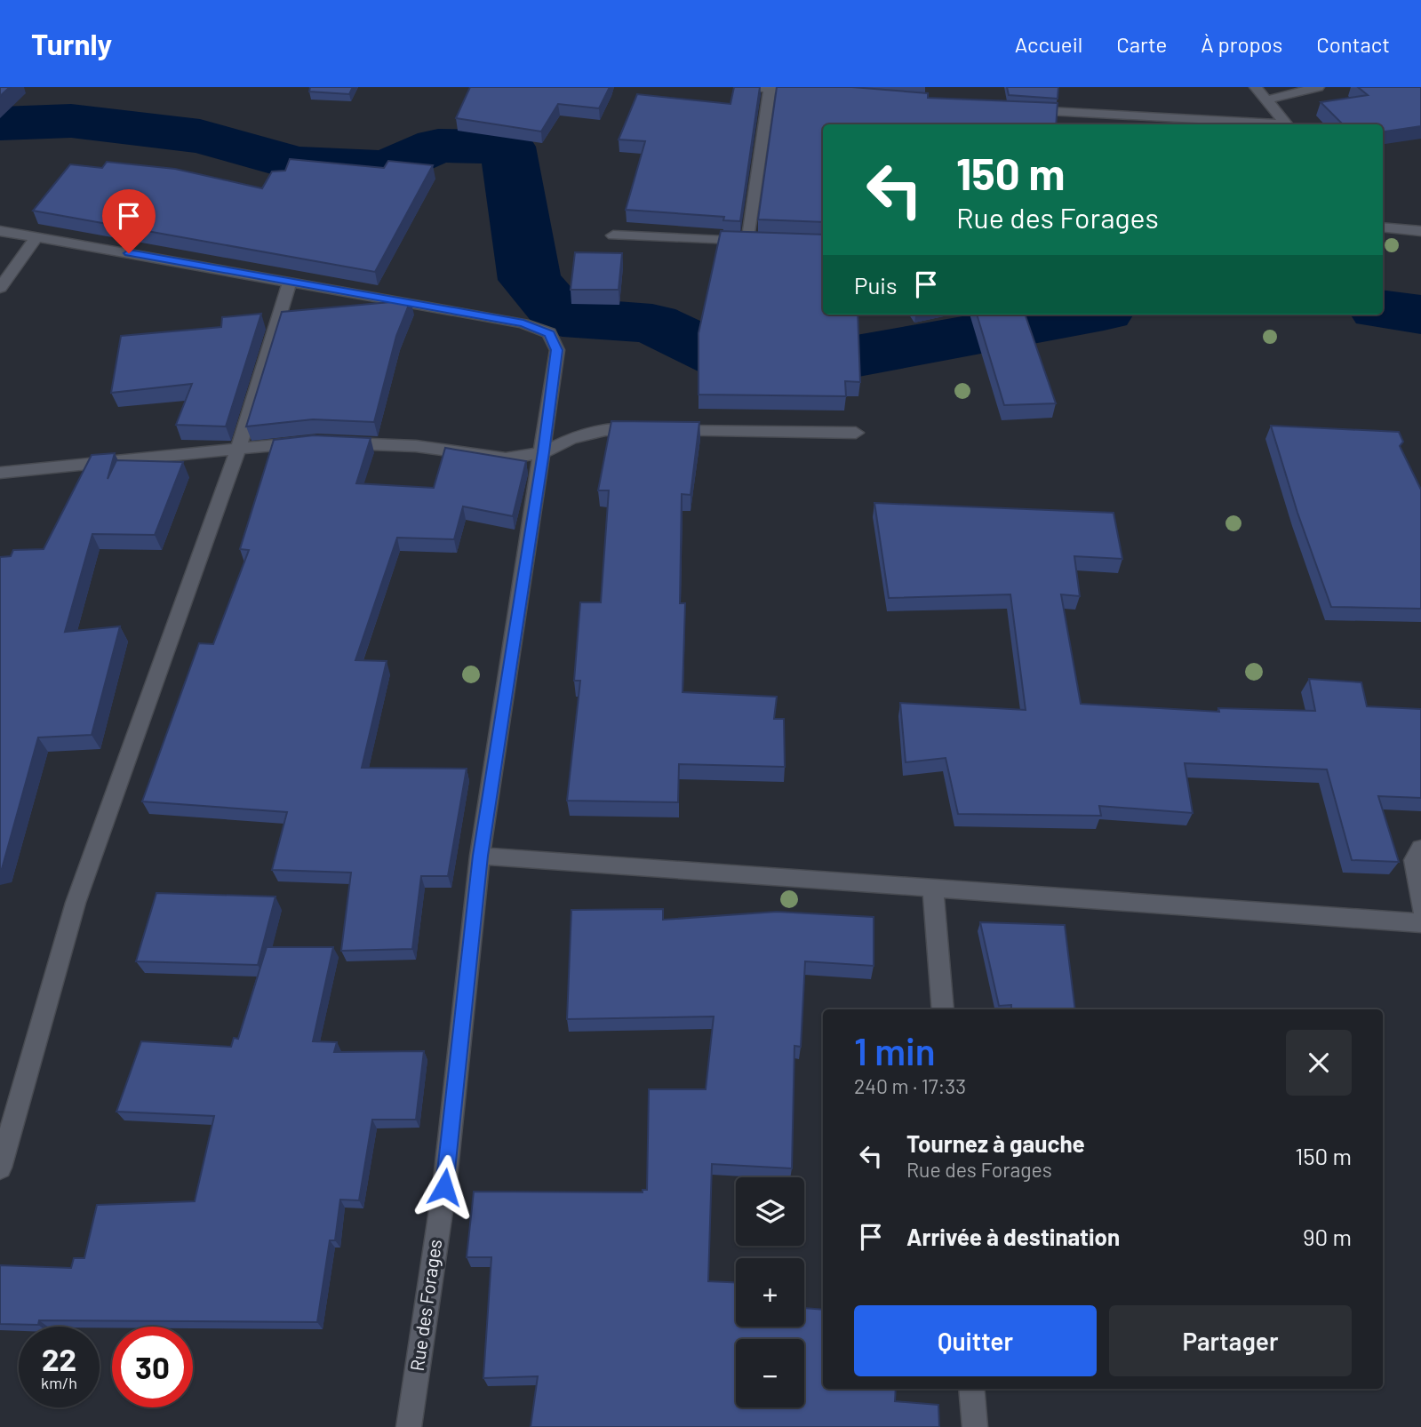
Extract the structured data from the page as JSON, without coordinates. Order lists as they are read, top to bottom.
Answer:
{
  "streets": {
    "street": ["Rue des Forages"]
  },
  "page": {
    "header": "Turnly",
    "nav": [
      "Accueil",
      "Carte",
      "À propos",
      "Contact"
    ],
    "turn": ["150 m", "Rue des Forages"],
    "then": "Puis",
    "heading": ["1 min", "240 m · 17:33"],
    "list": [
      {
        "name": "Tournez à gauche",
        "note": "Rue des Forages",
        "value": "150 m"
      },
      {
        "name": "Arrivée à destination",
        "value": "90 m"
      }
    ],
    "map_buttons": ["+", "−"],
    "buttons": ["Quitter", "Partager"],
    "speed": "22 km/h",
    "limit": "30"
  }
}
